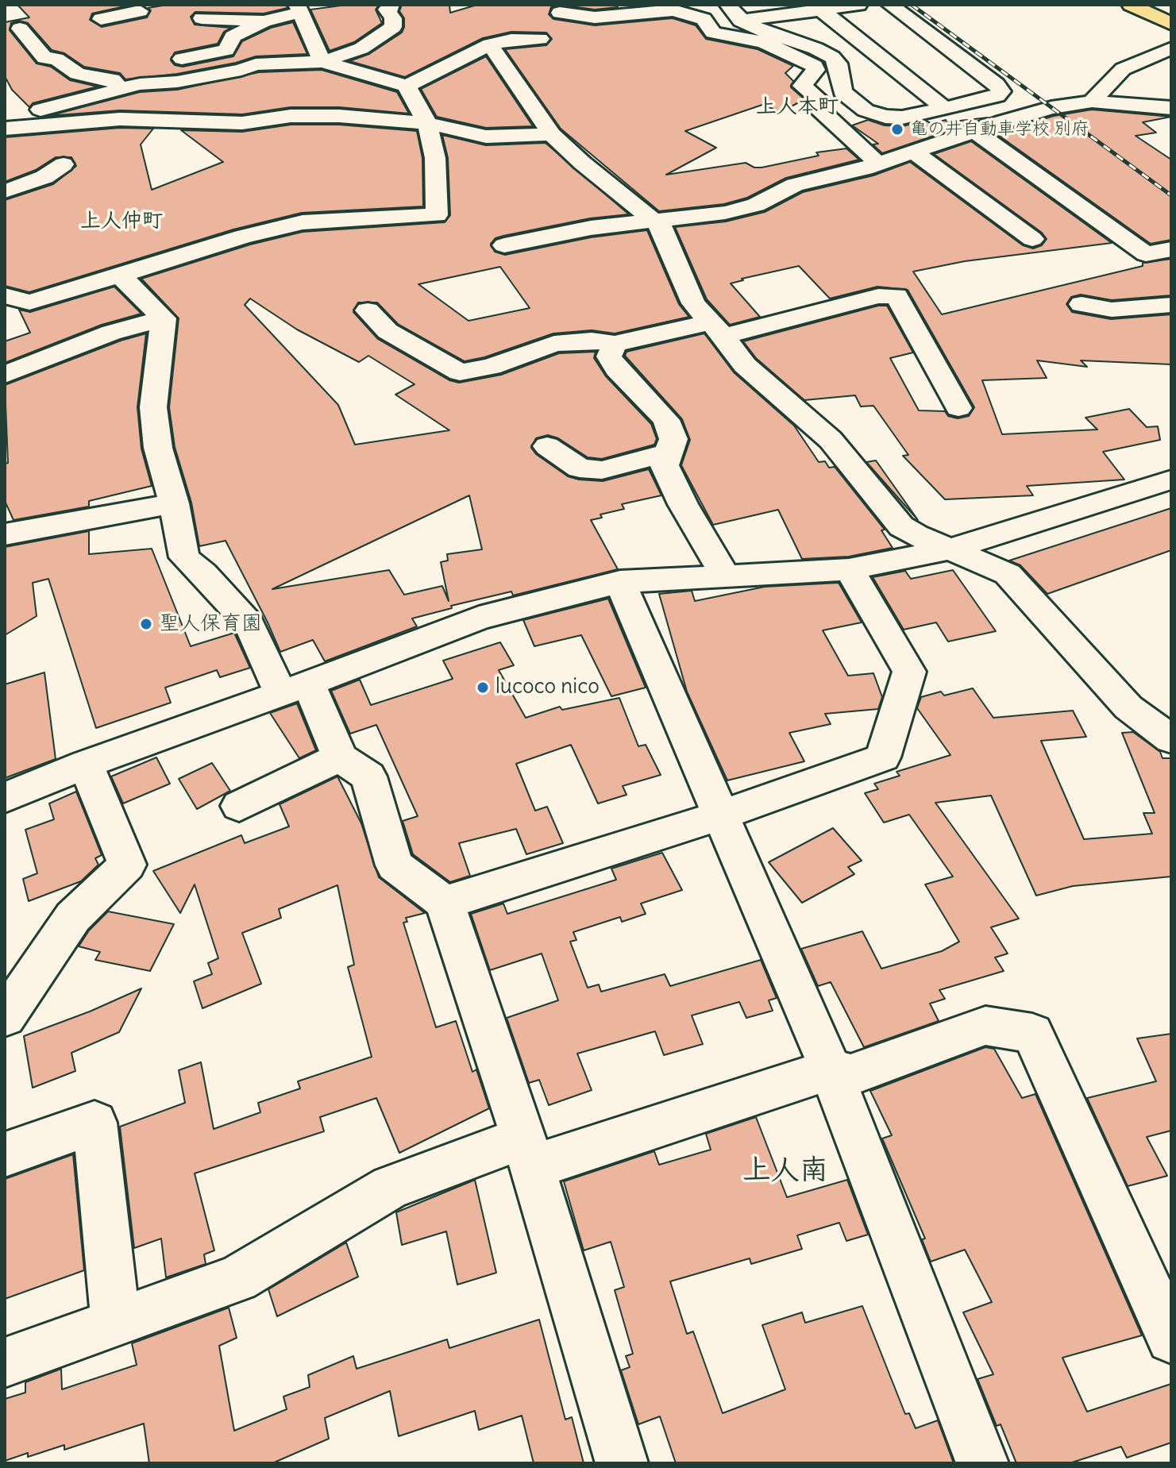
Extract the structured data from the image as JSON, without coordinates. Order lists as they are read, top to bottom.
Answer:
{
  "districts": ["上人本町", "上人仲町", "上人南"],
  "places": ["亀の井自動車学校 別府", "聖人保育園", "lucoco nico"]
}
